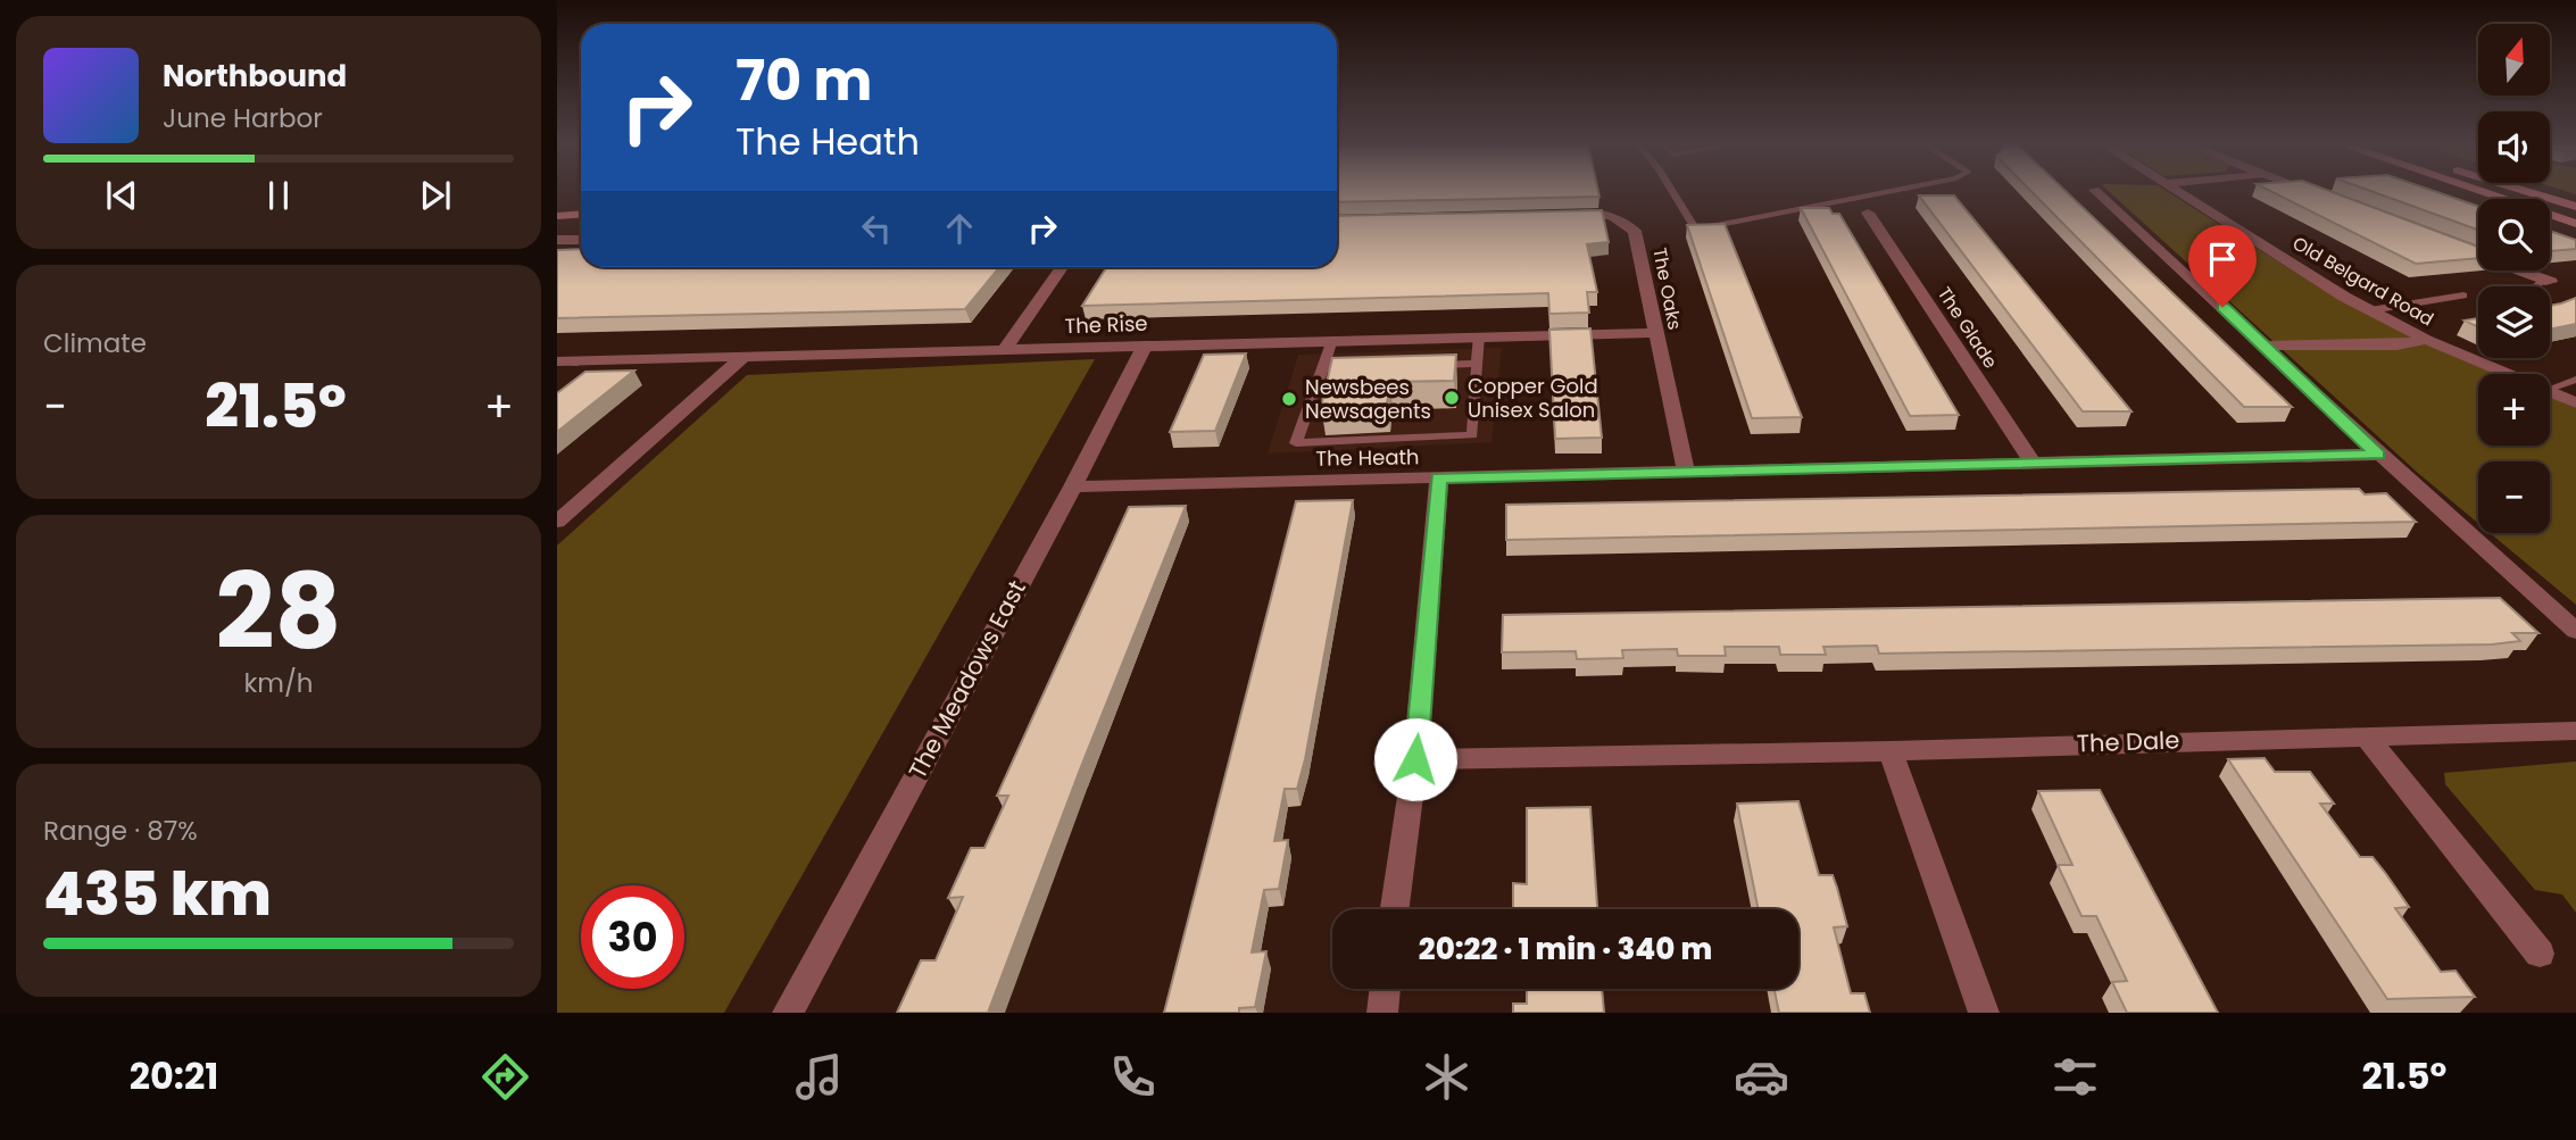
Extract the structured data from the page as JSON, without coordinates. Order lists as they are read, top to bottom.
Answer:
{
  "streets": {
    "street": [
      "Old Belgard Road",
      "The Oaks",
      "The Rise",
      "The Glade",
      "The Heath",
      "The Meadows East",
      "The Dale"
    ]
  },
  "crossings": [
    ["The Oaks", "The Rise"],
    ["The Oaks", "The Heath"],
    ["The Rise", "The Meadows East"],
    ["The Glade", "The Heath"],
    ["The Heath", "The Meadows East"]
  ],
  "places": ["Copper Gold Unisex Salon", "Newsbees Newsagents"],
  "north": "top",
  "page": {
    "map_buttons": ["+", "−"],
    "turn": ["70 m", "The Heath"],
    "song": ["Northbound", "June Harbor"],
    "tile": [
      "Climate",
      ["28", "km/h"],
      ["Range · 87%", "435 km"]
    ],
    "heat": ["−", "21.5°", "+"],
    "limit": "30",
    "trip": "20:22 · 1 min · 340 m",
    "tabs": ["20:21", "21.5°"]
  }
}
